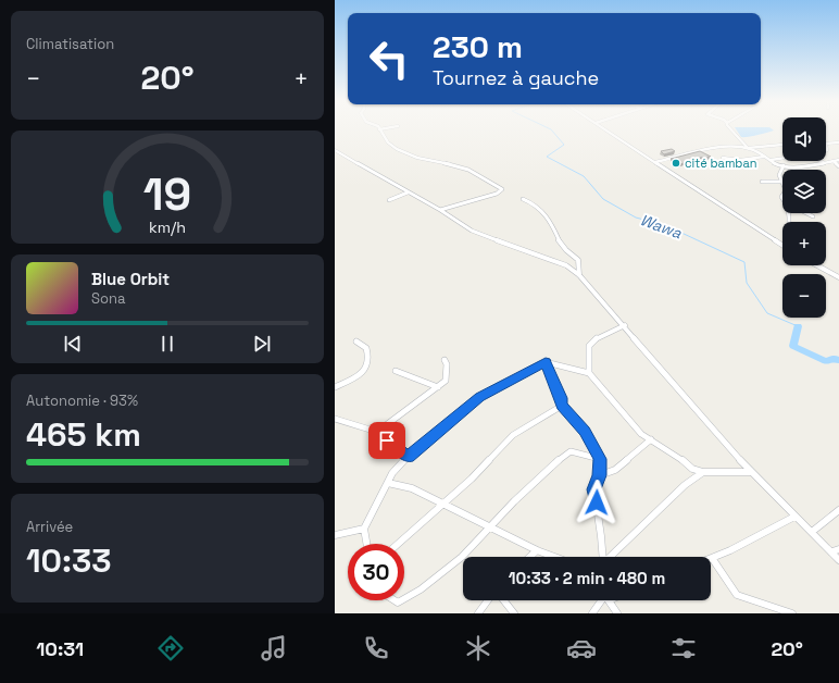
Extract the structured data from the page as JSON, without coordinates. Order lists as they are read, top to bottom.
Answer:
{
  "water": ["Wawa"],
  "places": ["cité bamban"],
  "page": {
    "tile": [
      "Climatisation",
      ["Autonomie · 93%", "465 km"],
      ["Arrivée", "10:33"]
    ],
    "turn": ["230 m", "Tournez à gauche"],
    "heat": ["−", "20°", "+"],
    "map_buttons": ["+", "−"],
    "song": ["Blue Orbit", "Sona"],
    "limit": "30",
    "trip": "10:33 · 2 min · 480 m",
    "tabs": ["10:31", "20°"],
    "gauge": ["19", "km/h"]
  }
}
